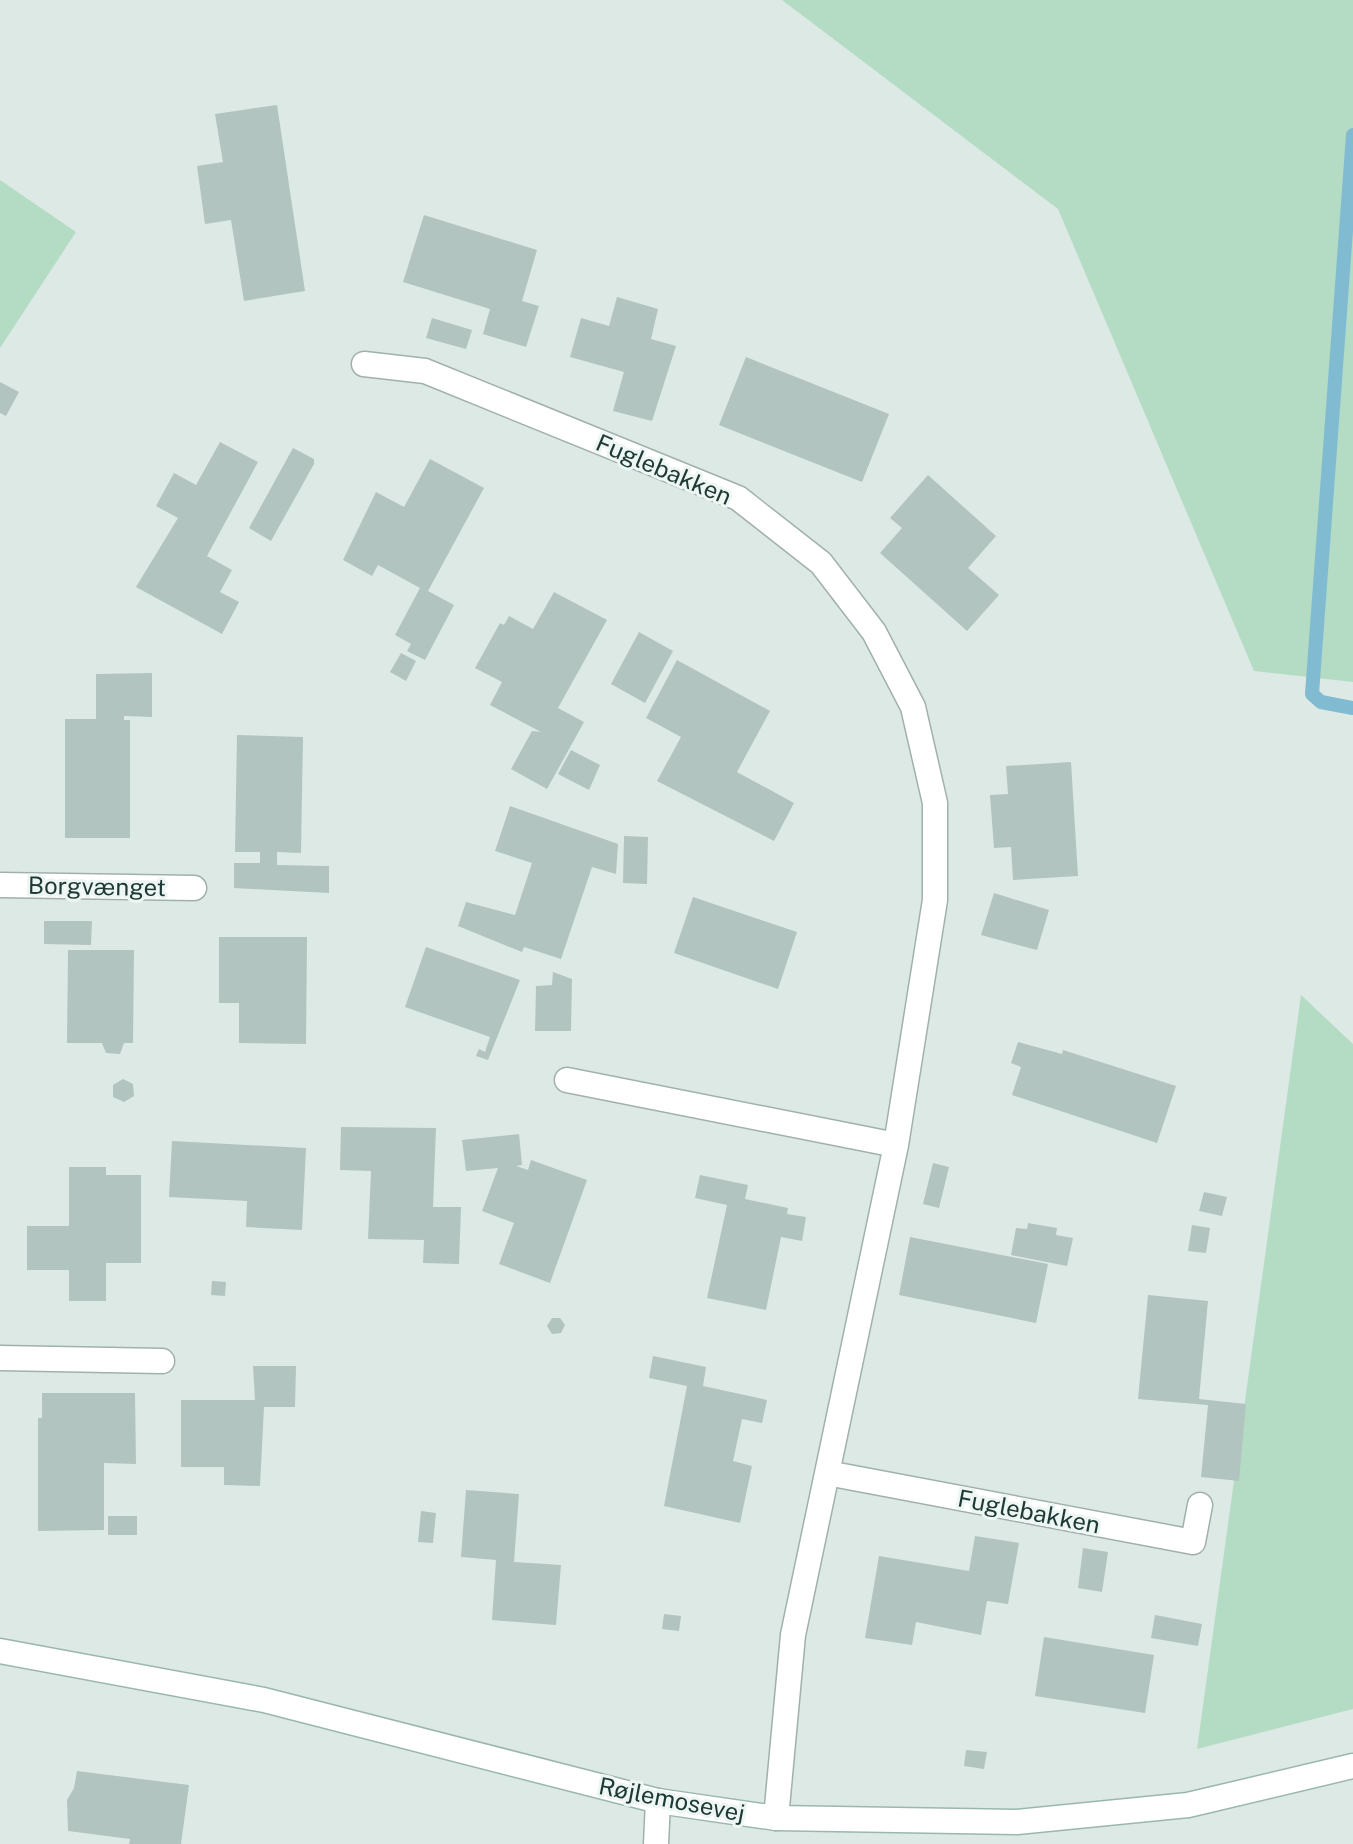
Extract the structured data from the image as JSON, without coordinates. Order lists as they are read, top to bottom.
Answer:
{
  "streets": {
    "street": ["Fuglebakken", "Borgvænget", "Røjlemosevej"]
  },
  "crossings": [
    ["Fuglebakken", "Røjlemosevej"]
  ]
}
